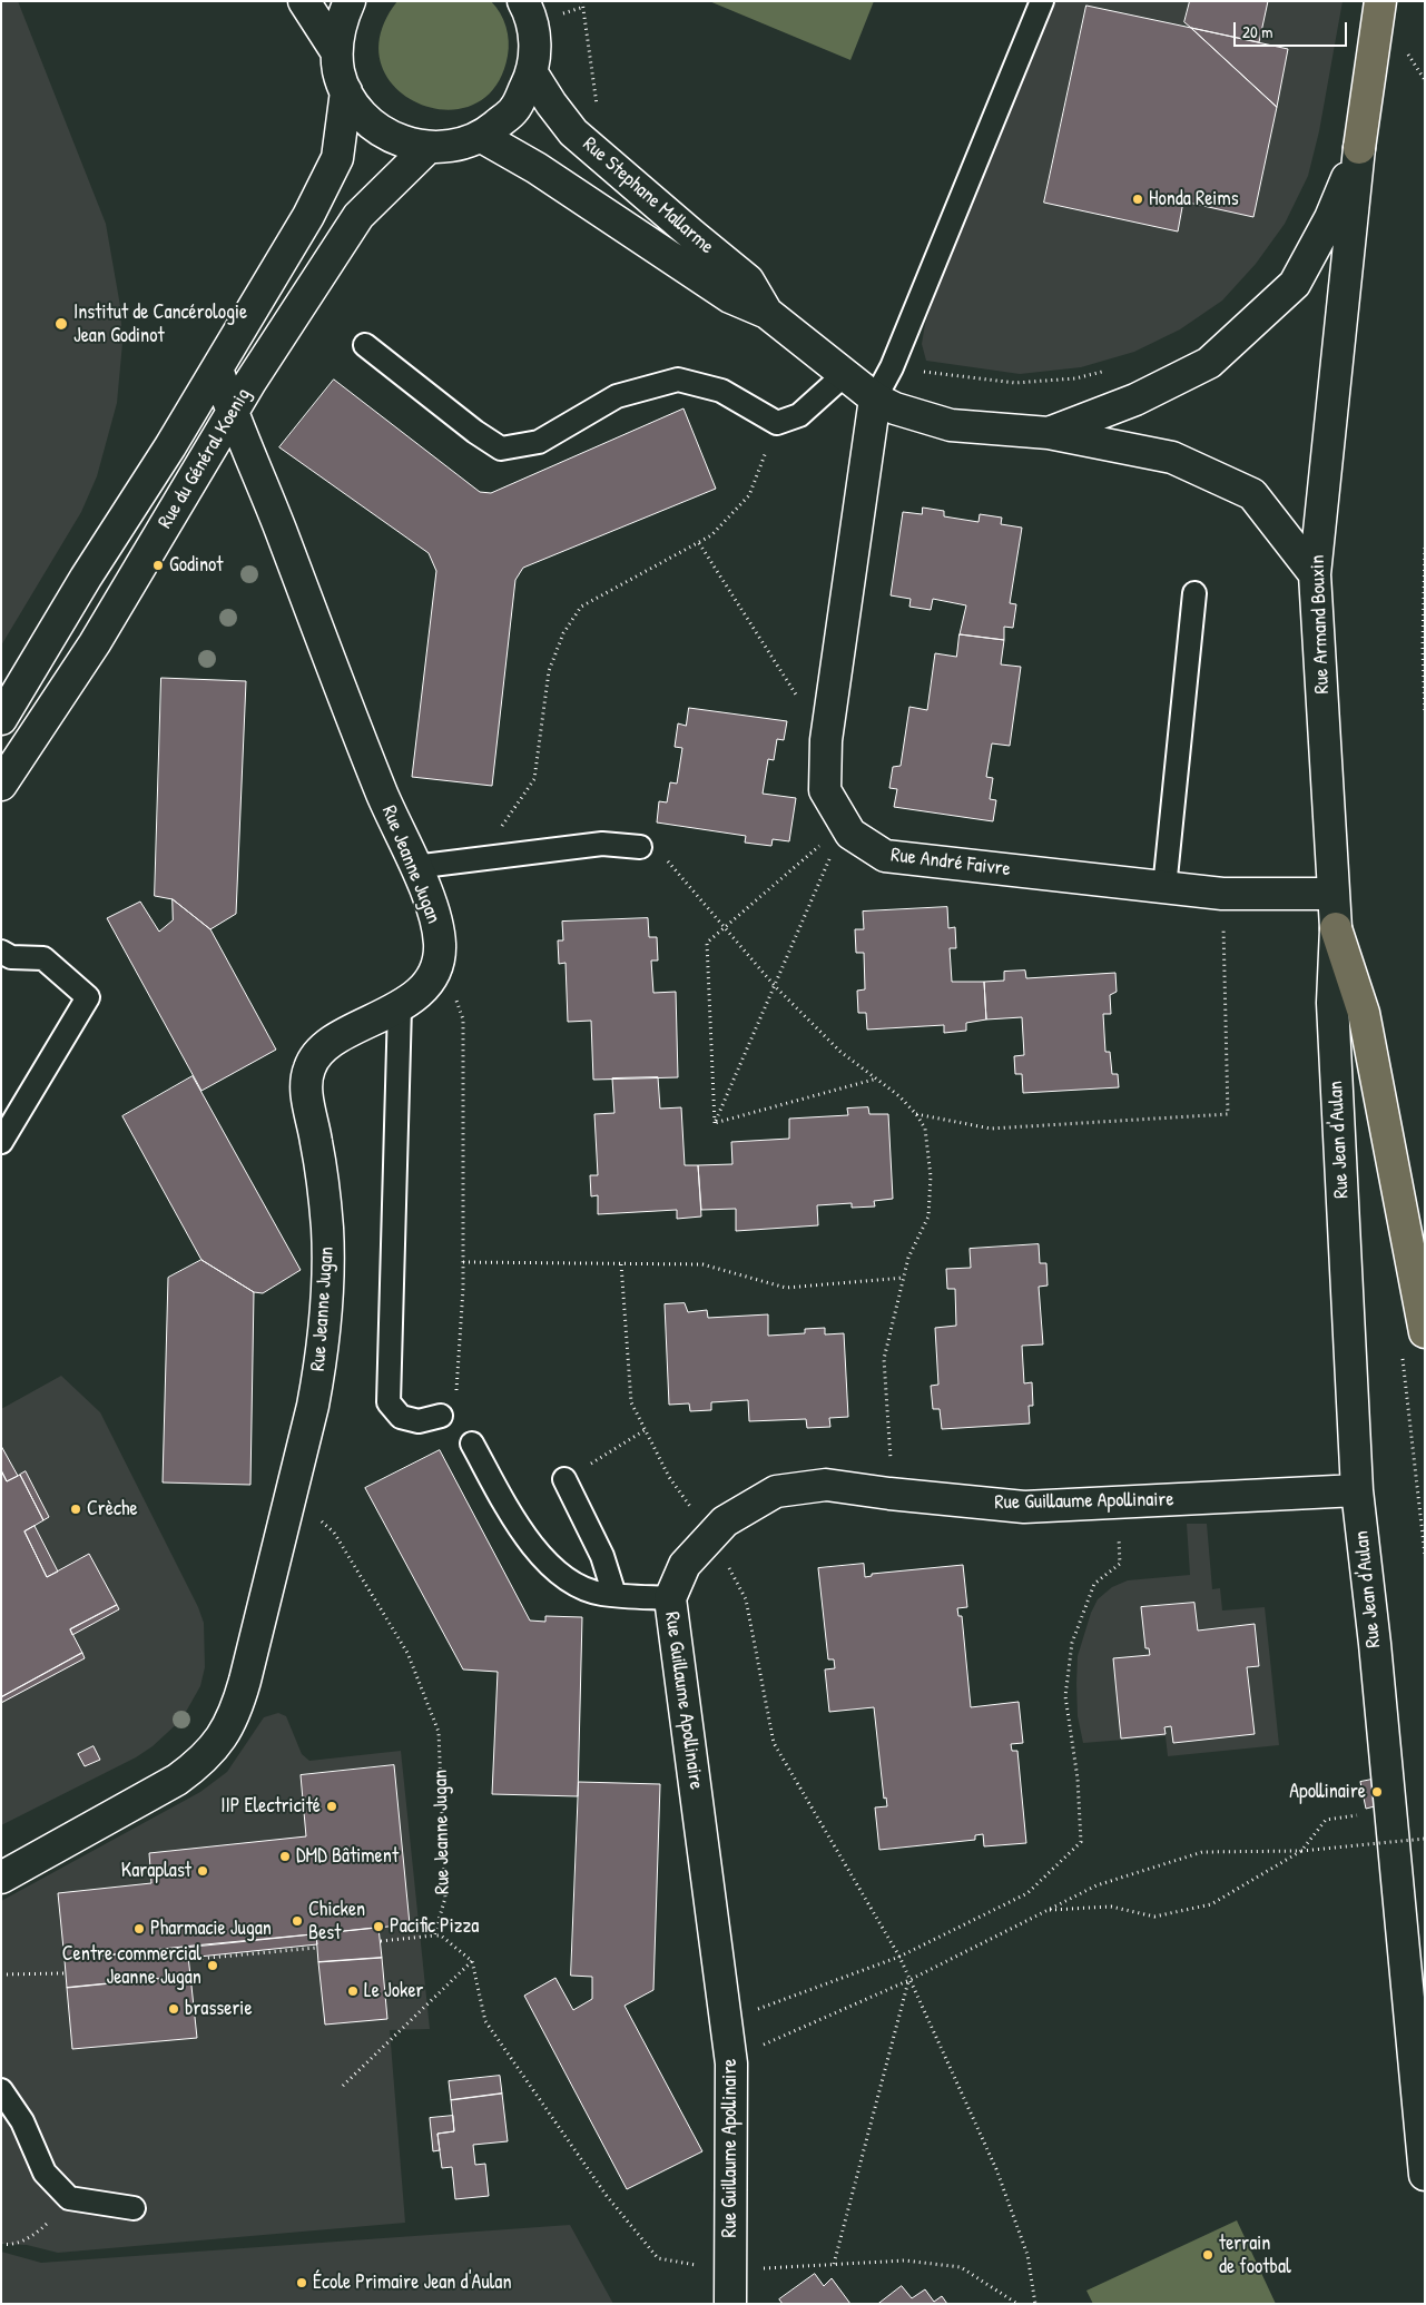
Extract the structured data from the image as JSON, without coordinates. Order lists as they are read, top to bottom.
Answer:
{
  "streets": {
    "street": [
      "Rue Stephane Mallarme",
      "Rue du Général Koenig",
      "Rue Armand Bouxin",
      "Rue André Faivre",
      "Rue Jeanne Jugan",
      "Rue Jean d'Aulan",
      "Rue Guillaume Apollinaire"
    ]
  },
  "crossings": [
    ["Rue Stephane Mallarme", "Rue Armand Bouxin"],
    ["Rue Stephane Mallarme", "Rue André Faivre"],
    ["Rue du Général Koenig", "Rue Jeanne Jugan"],
    ["Rue Armand Bouxin", "Rue André Faivre"],
    ["Rue Armand Bouxin", "Rue Jean d'Aulan"],
    ["Rue Jean d'Aulan", "Rue Guillaume Apollinaire"]
  ],
  "places": [
    "Honda Reims",
    "Institut de Cancérologie Jean Godinot",
    "Godinot",
    "Crèche",
    "Apollinaire",
    "IIP Electricité",
    "DMD Bâtiment",
    "Karaplast",
    "Chicken Best",
    "Pacific Pizza",
    "Pharmacie Jugan",
    "Centre commercial Jeanne Jugan",
    "Le Joker",
    "brasserie",
    "terrain de footbal",
    "École Primaire Jean d'Aulan"
  ],
  "scale_bar": "20 m"
}
